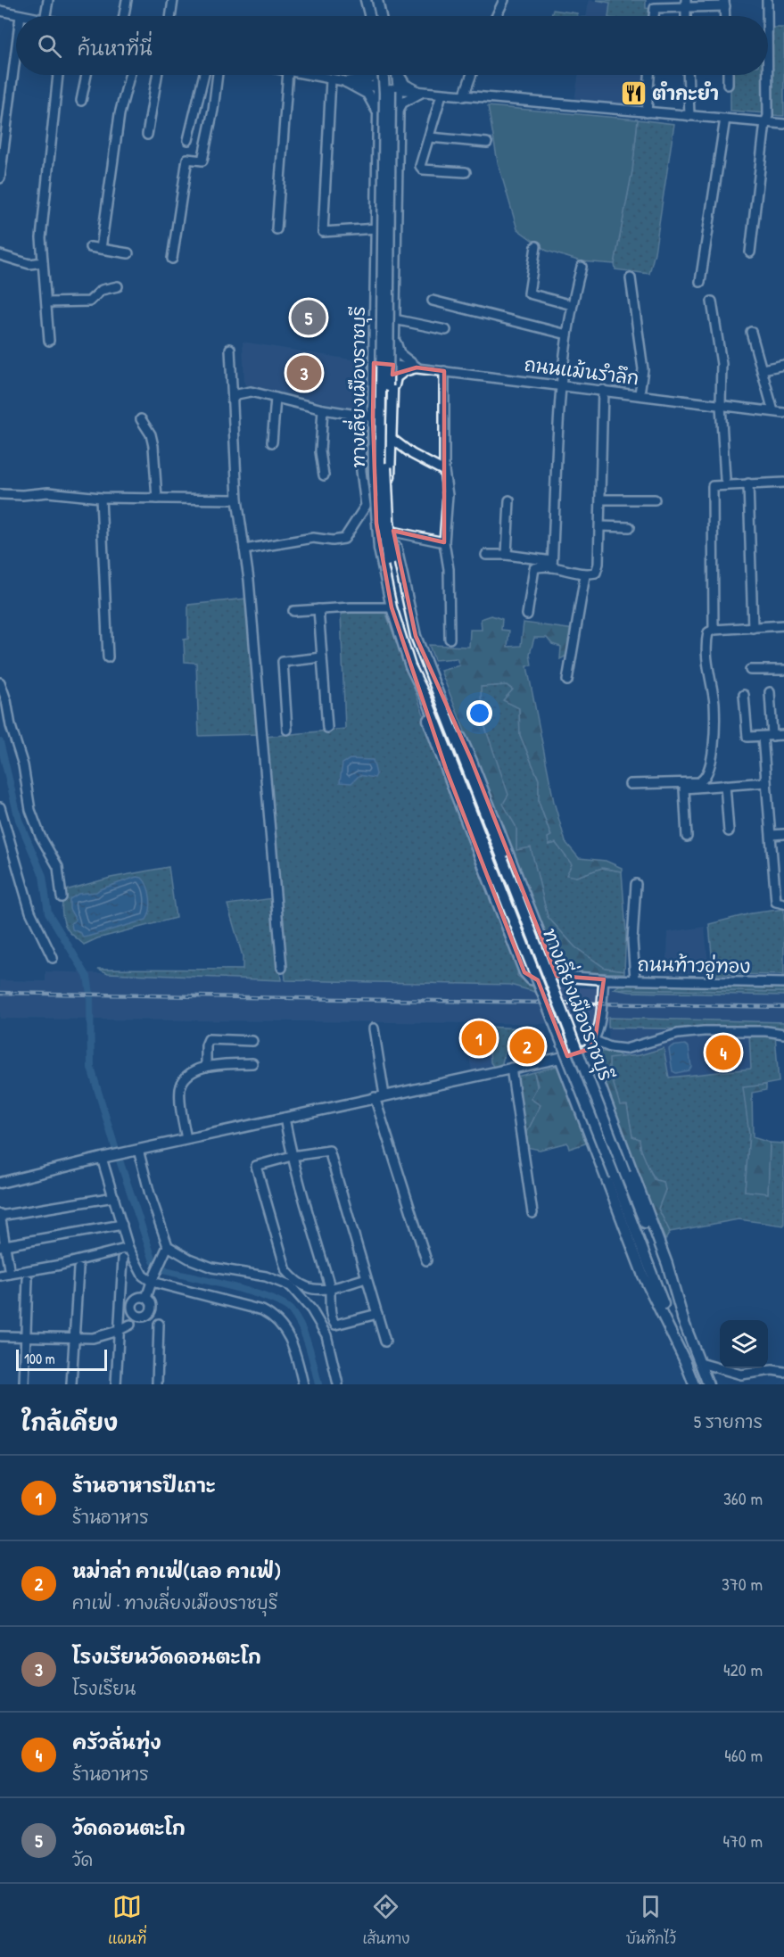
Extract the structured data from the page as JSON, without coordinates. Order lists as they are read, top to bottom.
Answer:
{
  "streets": {
    "main road": ["ทางเลี่ยงเมืองราชบุรี"],
    "street": ["ถนนแม้นรำลึก", "ถนนท้าวอู่ทอง"]
  },
  "crossings": [
    ["ถนนแม้นรำลึก", "ทางเลี่ยงเมืองราชบุรี"]
  ],
  "places": {
    "restaurant": ["ตำกะยำ"]
  },
  "scale_bar": "100 m",
  "page": {
    "search": "ค้นหาที่นี่",
    "pins": [
      "5",
      "3",
      "1",
      "2",
      "4"
    ],
    "scale": "100 m",
    "heading": ["ใกล้เคียง", "5 รายการ"],
    "list": [
      {
        "mark": "1",
        "name": "ร้านอาหารปีเถาะ",
        "note": "ร้านอาหาร",
        "value": "360 m"
      },
      {
        "mark": "2",
        "name": "หม่าล่า คาเฟ่(เลอ คาเฟ่)",
        "note": "คาเฟ่ · ทางเลี่ยงเมืองราชบุรี",
        "value": "370 m"
      },
      {
        "mark": "3",
        "name": "โรงเรียนวัดดอนตะโก",
        "note": "โรงเรียน",
        "value": "420 m"
      },
      {
        "mark": "4",
        "name": "ครัวลั่นทุ่ง",
        "note": "ร้านอาหาร",
        "value": "460 m"
      },
      {
        "mark": "5",
        "name": "วัดดอนตะโก",
        "note": "วัด",
        "value": "470 m"
      }
    ],
    "nav": ["แผนที่", "เส้นทาง", "บันทึกไว้"]
  }
}
